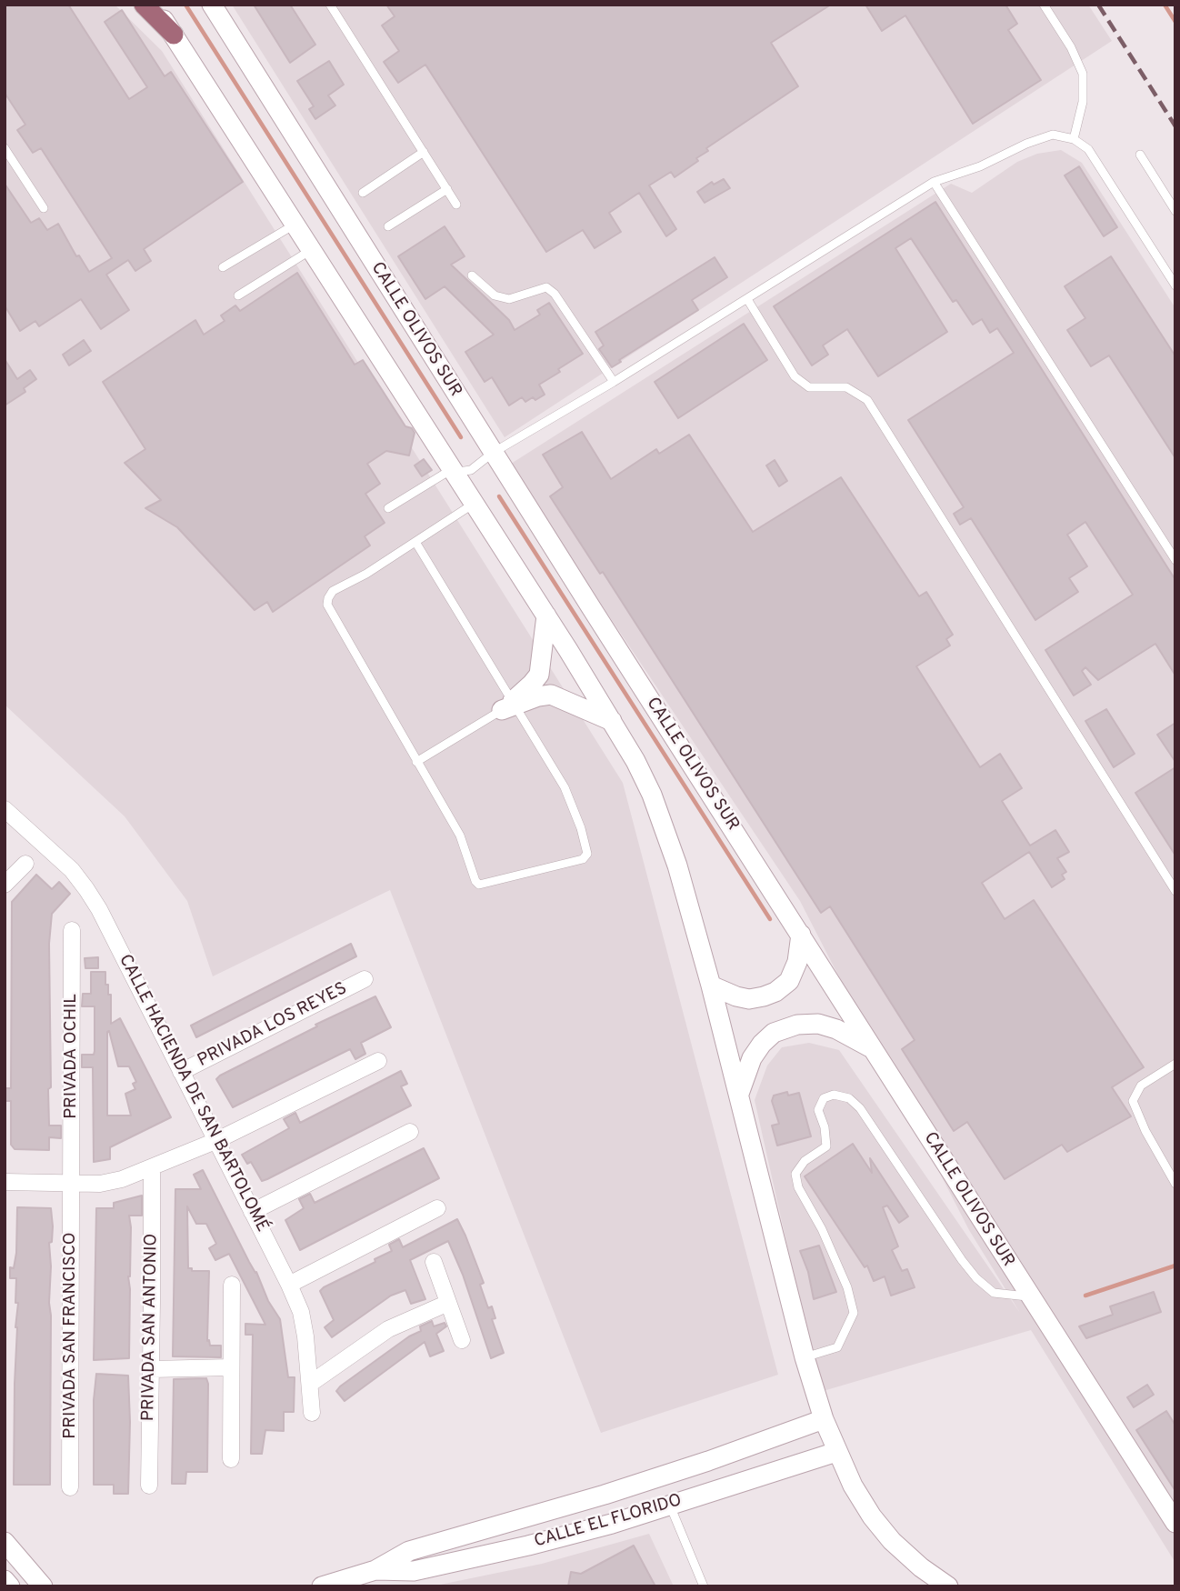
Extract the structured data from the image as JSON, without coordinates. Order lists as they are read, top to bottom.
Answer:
{
  "streets": {
    "main road": ["CALLE OLIVOS SUR", "CALLE EL FLORIDO"],
    "street": [
      "PRIVADA LOS REYES",
      "PRIVADA OCHIL",
      "CALLE HACIENDA DE SAN BARTOLOMÉ",
      "PRIVADA SAN ANTONIO",
      "PRIVADA SAN FRANCISCO"
    ]
  },
  "crossings": [
    ["PRIVADA LOS REYES", "CALLE HACIENDA DE SAN BARTOLOMÉ"],
    ["PRIVADA OCHIL", "PRIVADA SAN FRANCISCO"]
  ]
}
